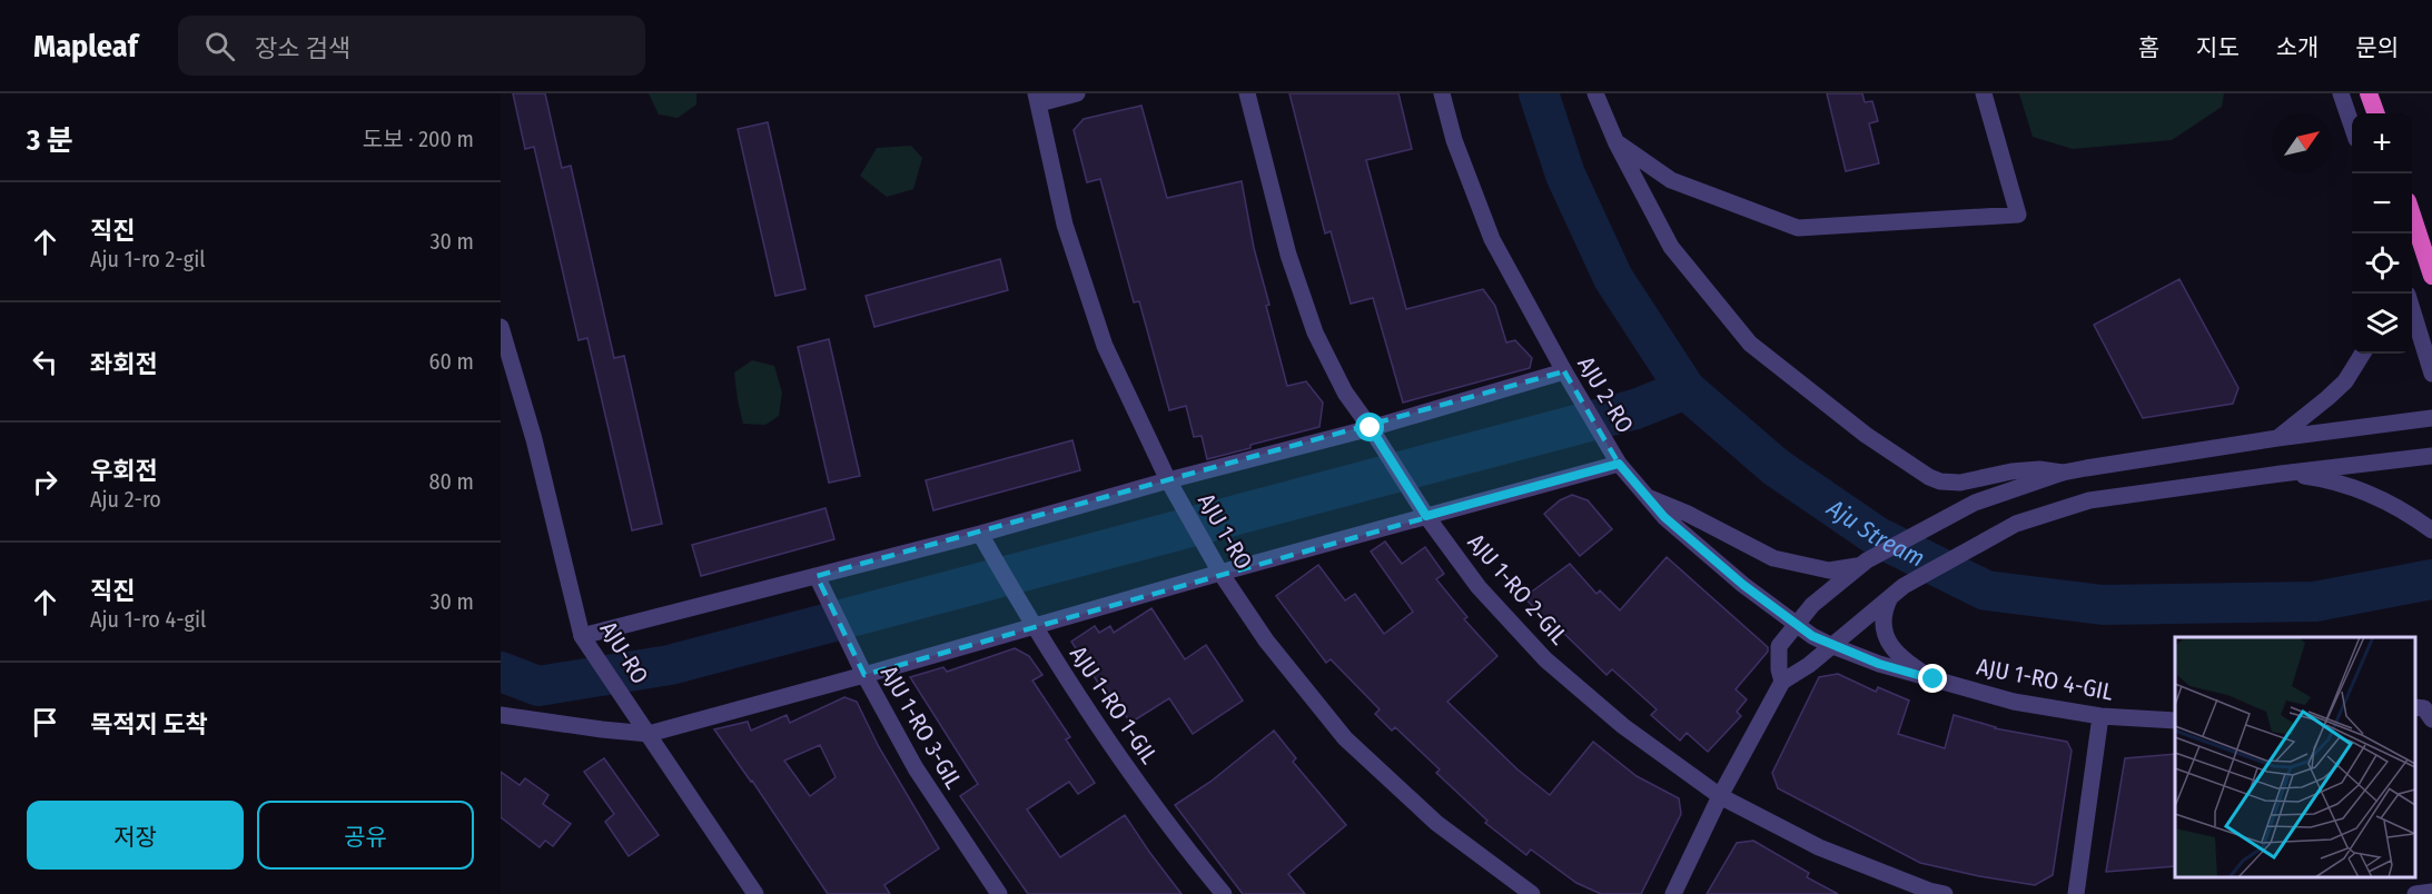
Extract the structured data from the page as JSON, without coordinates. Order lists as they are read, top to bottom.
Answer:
{
  "streets": {
    "street": [
      "AJU 2-RO",
      "AJU 1-RO",
      "AJU 1-RO 2-GIL",
      "AJU-RO",
      "AJU 1-RO 4-GIL",
      "AJU 1-RO 1-GIL",
      "AJU 1-RO 3-GIL"
    ]
  },
  "crossings": [
    ["AJU 2-RO", "AJU 1-RO 4-GIL"]
  ],
  "water": ["Aju Stream"],
  "north": "top right",
  "page": {
    "header": "Mapleaf",
    "search": "장소 검색",
    "nav": [
      "홈",
      "지도",
      "소개",
      "문의"
    ],
    "heading": ["3 분", "도보 · 200 m"],
    "map_buttons": ["+", "−"],
    "list": [
      ["직진", "Aju 1-ro 2-gil", "30 m"],
      ["좌회전", "60 m"],
      ["우회전", "Aju 2-ro", "80 m"],
      ["직진", "Aju 1-ro 4-gil", "30 m"],
      "목적지 도착"
    ],
    "buttons": ["저장", "공유"]
  }
}
